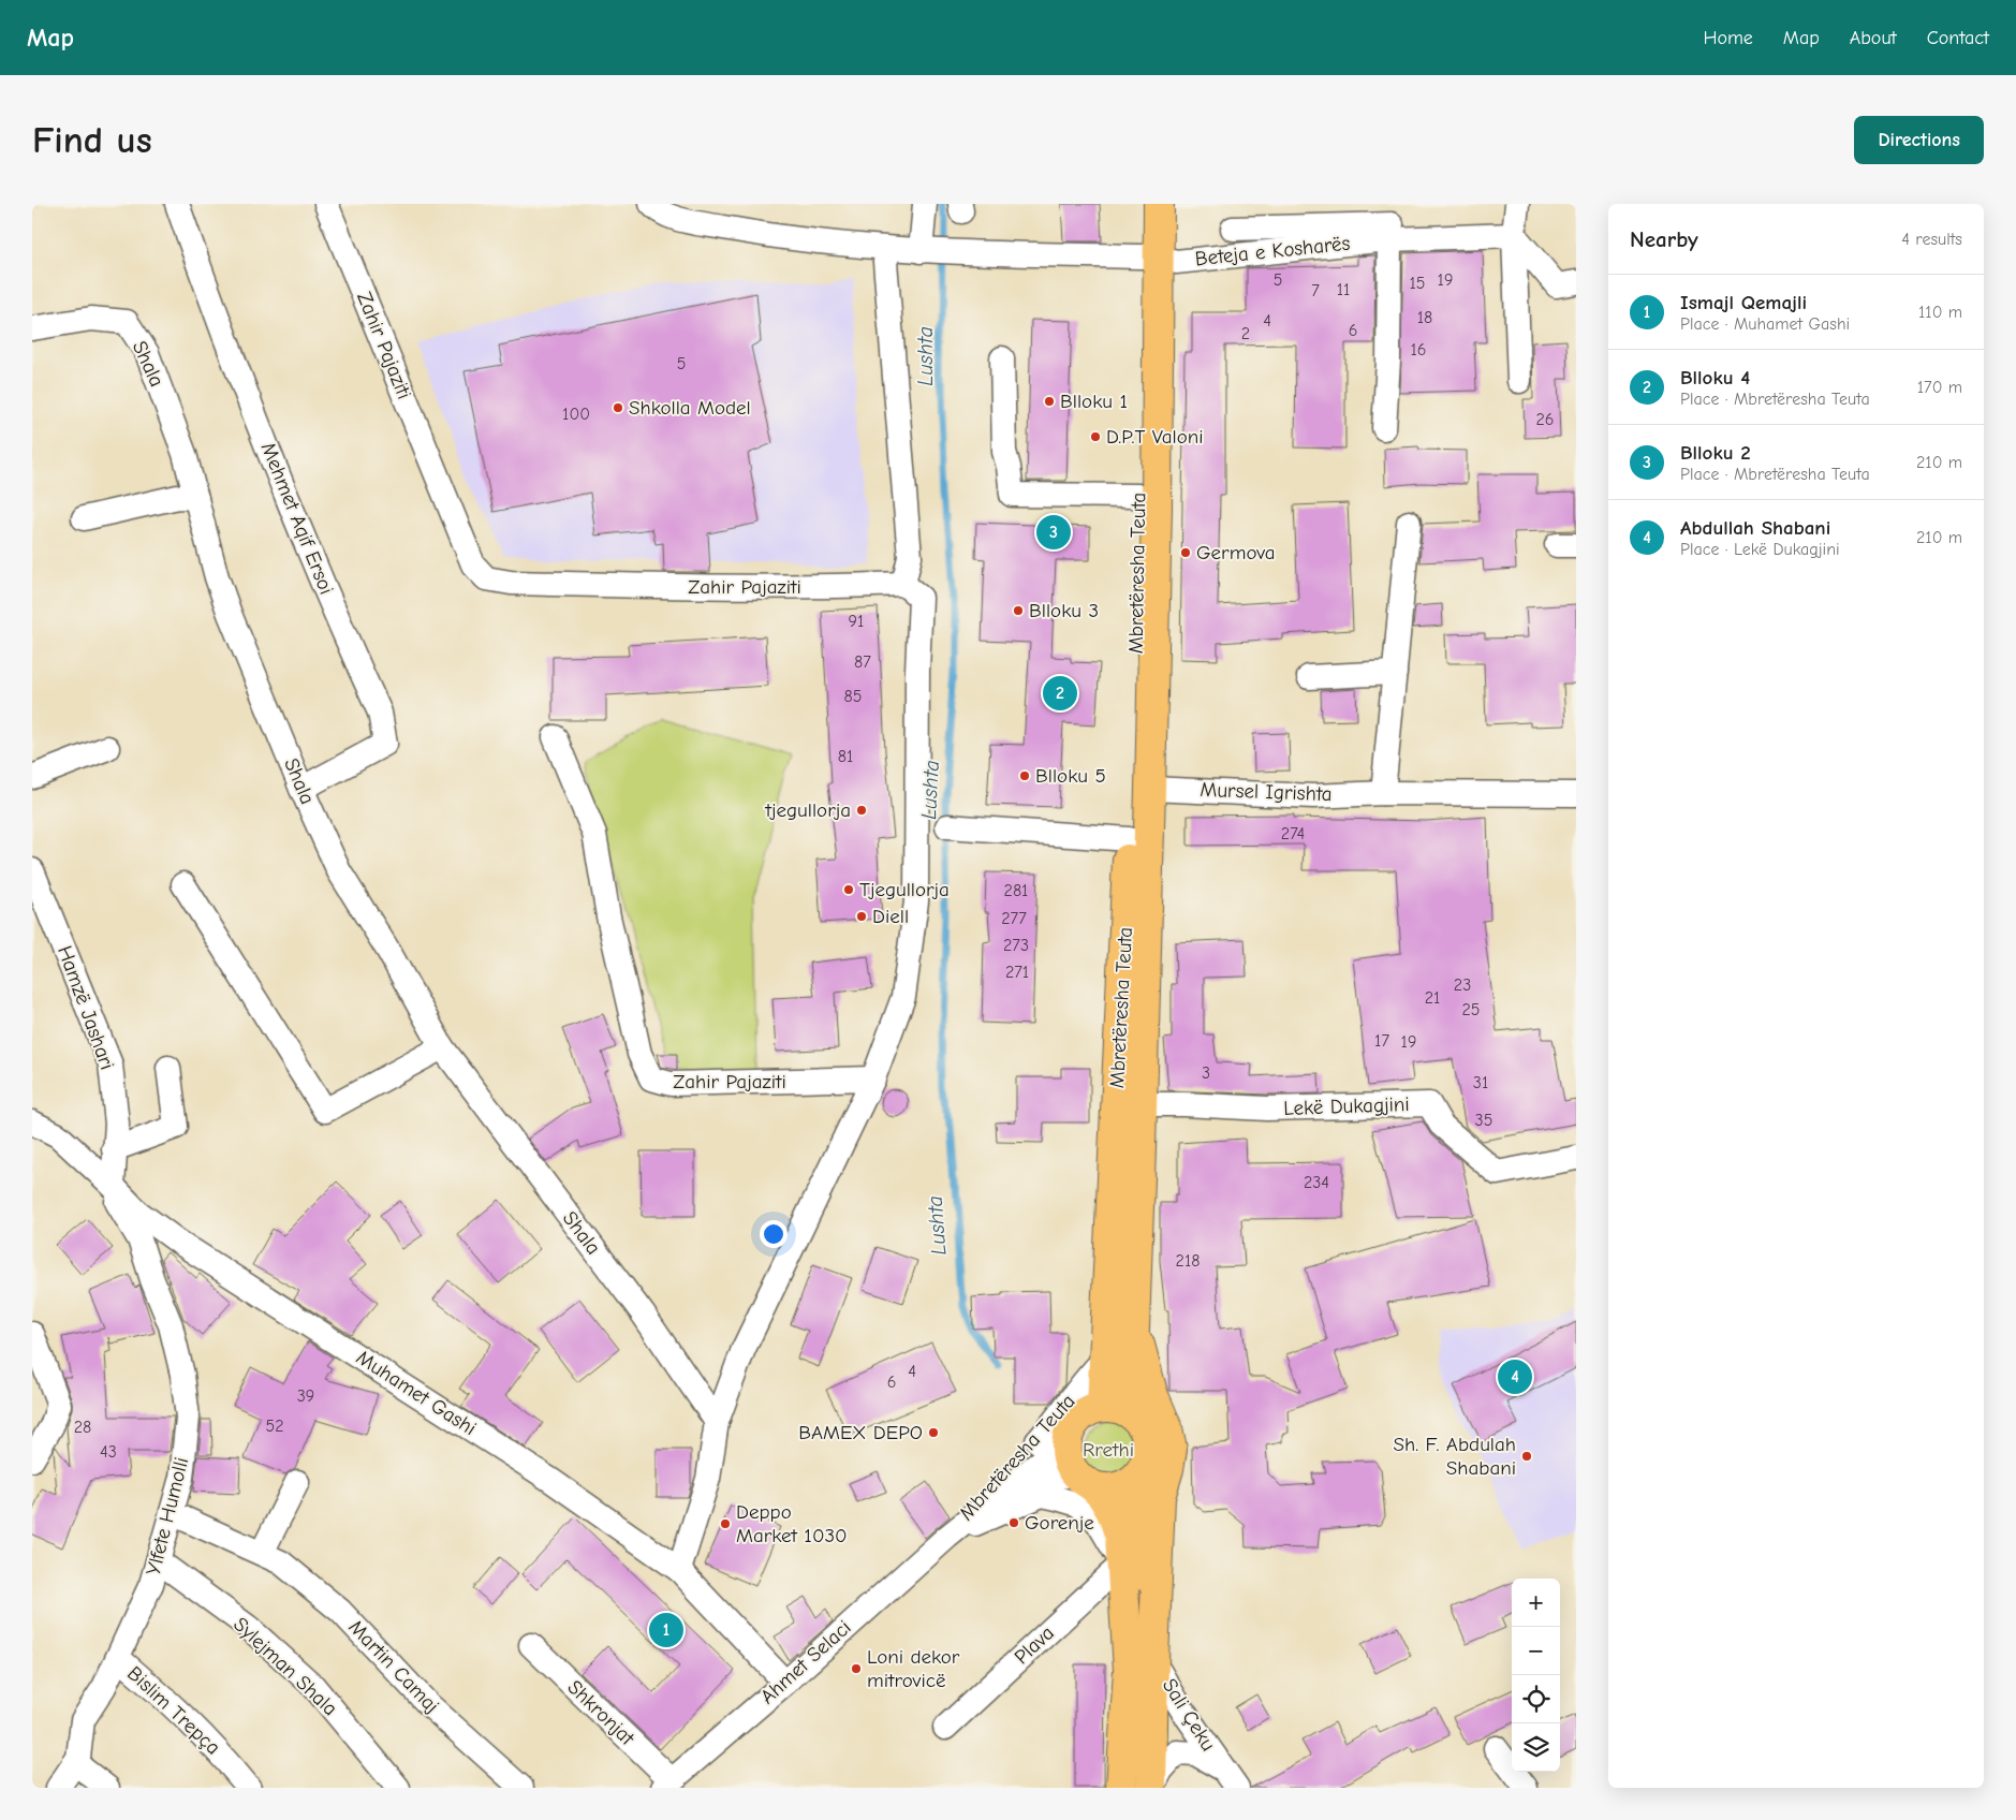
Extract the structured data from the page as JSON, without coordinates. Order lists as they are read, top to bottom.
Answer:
{
  "streets": {
    "main road": ["Mbretëresha Teuta"],
    "street": [
      "Beteja e Kosharës",
      "Zahir Pajaziti",
      "Shala",
      "Mehmet Aqif Ersoi",
      "Mursel Igrishta",
      "Hamzë Jashari",
      "Lekë Dukagjini",
      "Muhamet Gashi",
      "Ylfete Humolli",
      "Plava",
      "Ahmet Selaci",
      "Sylejman Shala",
      "Martin Camaj",
      "Bislim Trepça",
      "Shkronjat",
      "Sali Çeku"
    ]
  },
  "crossings": [
    ["Beteja e Kosharës", "Mbretëresha Teuta"],
    ["Shala", "Mehmet Aqif Ersoi"],
    ["Mbretëresha Teuta", "Mursel Igrishta"],
    ["Mbretëresha Teuta", "Lekë Dukagjini"],
    ["Mbretëresha Teuta", "Plava"],
    ["Mbretëresha Teuta", "Ahmet Selaci"],
    ["Hamzë Jashari", "Muhamet Gashi"],
    ["Hamzë Jashari", "Ylfete Humolli"],
    ["Muhamet Gashi", "Ylfete Humolli"],
    ["Muhamet Gashi", "Ahmet Selaci"],
    ["Ylfete Humolli", "Sylejman Shala"],
    ["Ylfete Humolli", "Martin Camaj"],
    ["Ylfete Humolli", "Bislim Trepça"],
    ["Ahmet Selaci", "Shkronjat"]
  ],
  "water": ["Lushta"],
  "parks": ["Rrethi"],
  "places": [
    "Blloku 1",
    "Shkolla Model",
    "D.P.T Valoni",
    "Germova",
    "Blloku 3",
    "Blloku 5",
    "tjegullorja",
    "Tjegullorja",
    "Diell",
    "BAMEX DEPO",
    "Sh. F. Abdulah Shabani",
    "Gorenje",
    "Deppo Market 1030",
    "Loni dekor mitrovicë"
  ],
  "house_numbers": [
    "5",
    "19",
    "15",
    "11",
    "7",
    "18",
    "4",
    "6",
    "2",
    "16",
    "5",
    "100",
    "26",
    "91",
    "87",
    "85",
    "81",
    "274",
    "281",
    "277",
    "273",
    "271",
    "23",
    "21",
    "25",
    "17",
    "19",
    "3",
    "31",
    "35",
    "234",
    "218",
    "4",
    "6",
    "39",
    "52",
    "28",
    "43"
  ],
  "page": {
    "header": "Map",
    "nav": [
      "Home",
      "Map",
      "About",
      "Contact"
    ],
    "buttons": "Directions",
    "title": "Find us",
    "heading": ["Nearby", "4 results"],
    "list": [
      {
        "mark": "1",
        "name": "Ismajl Qemajli",
        "note": "Place · Muhamet Gashi",
        "value": "110 m"
      },
      {
        "mark": "2",
        "name": "Blloku 4",
        "note": "Place · Mbretëresha Teuta",
        "value": "170 m"
      },
      {
        "mark": "3",
        "name": "Blloku 2",
        "note": "Place · Mbretëresha Teuta",
        "value": "210 m"
      },
      {
        "mark": "4",
        "name": "Abdullah Shabani",
        "note": "Place · Lekë Dukagjini",
        "value": "210 m"
      }
    ],
    "pins": [
      "3",
      "2",
      "4",
      "1"
    ],
    "map_buttons": ["+", "−"]
  }
}
